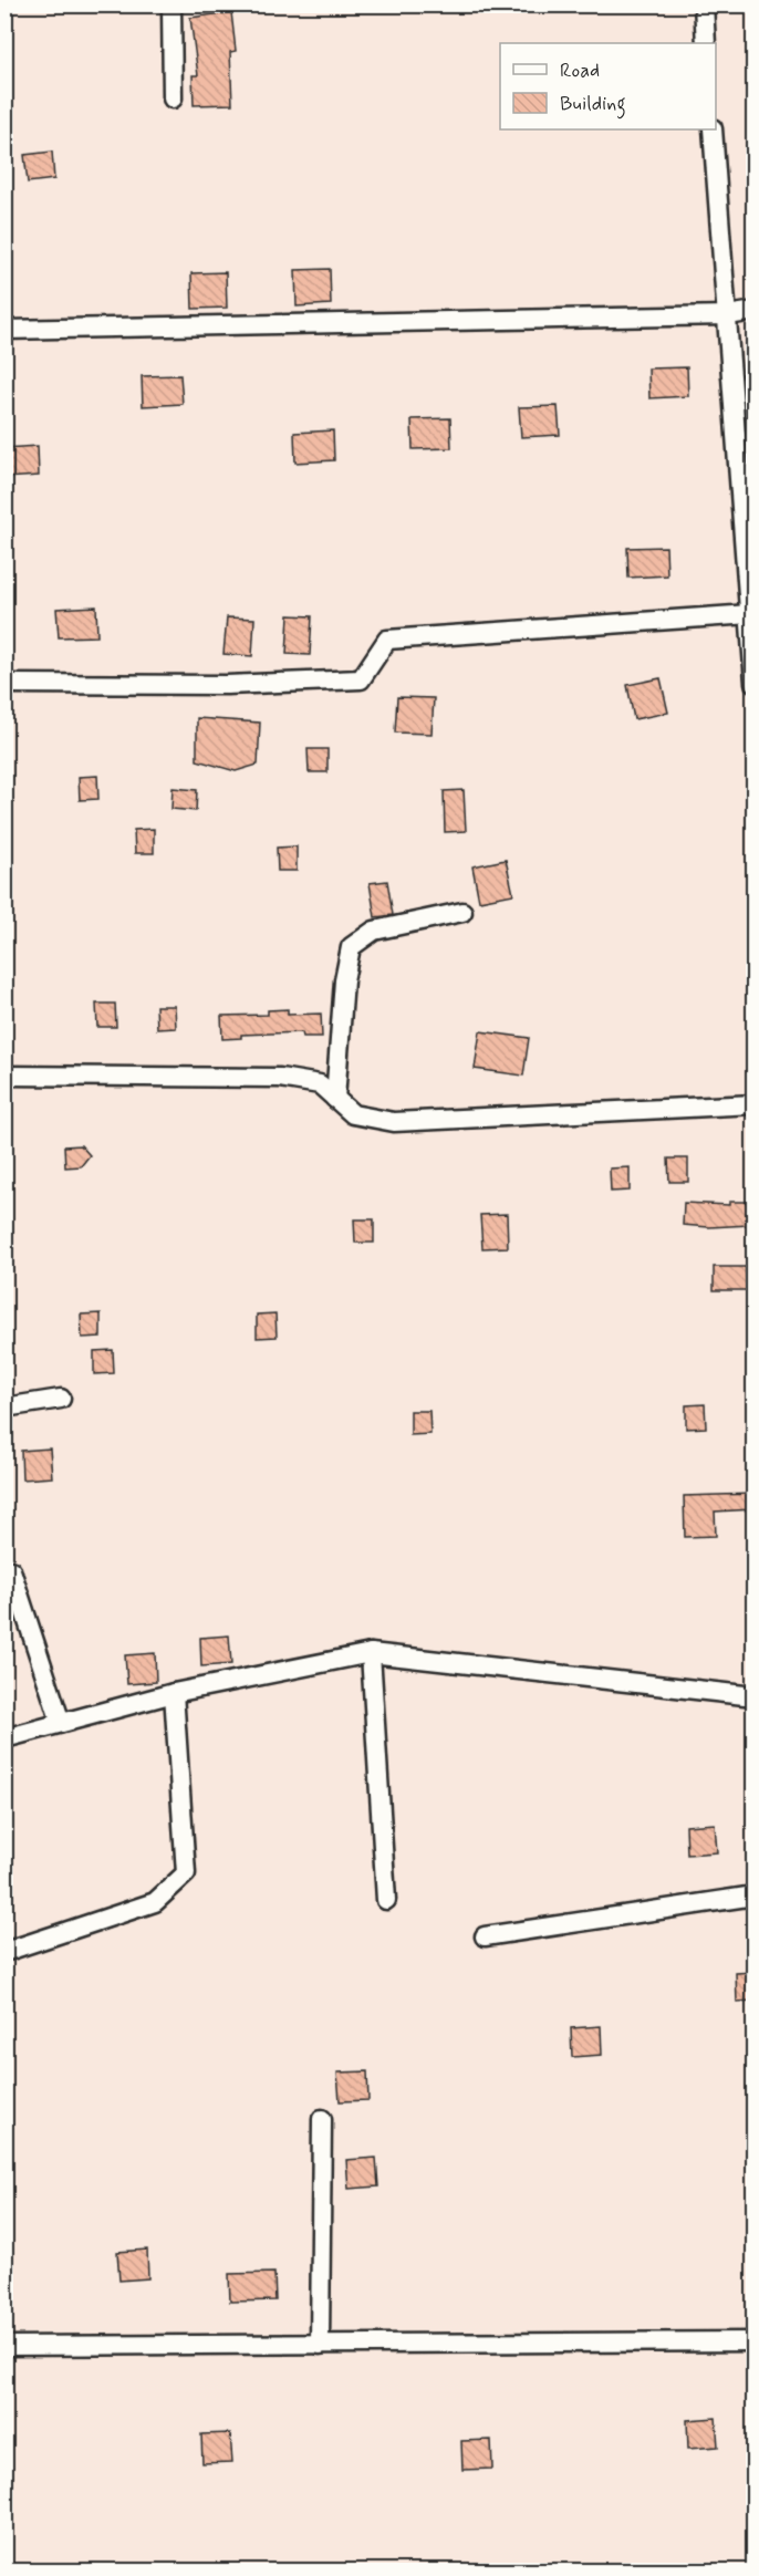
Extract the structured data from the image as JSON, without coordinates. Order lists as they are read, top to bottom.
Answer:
{
  "legend": ["Road", "Building"]
}
